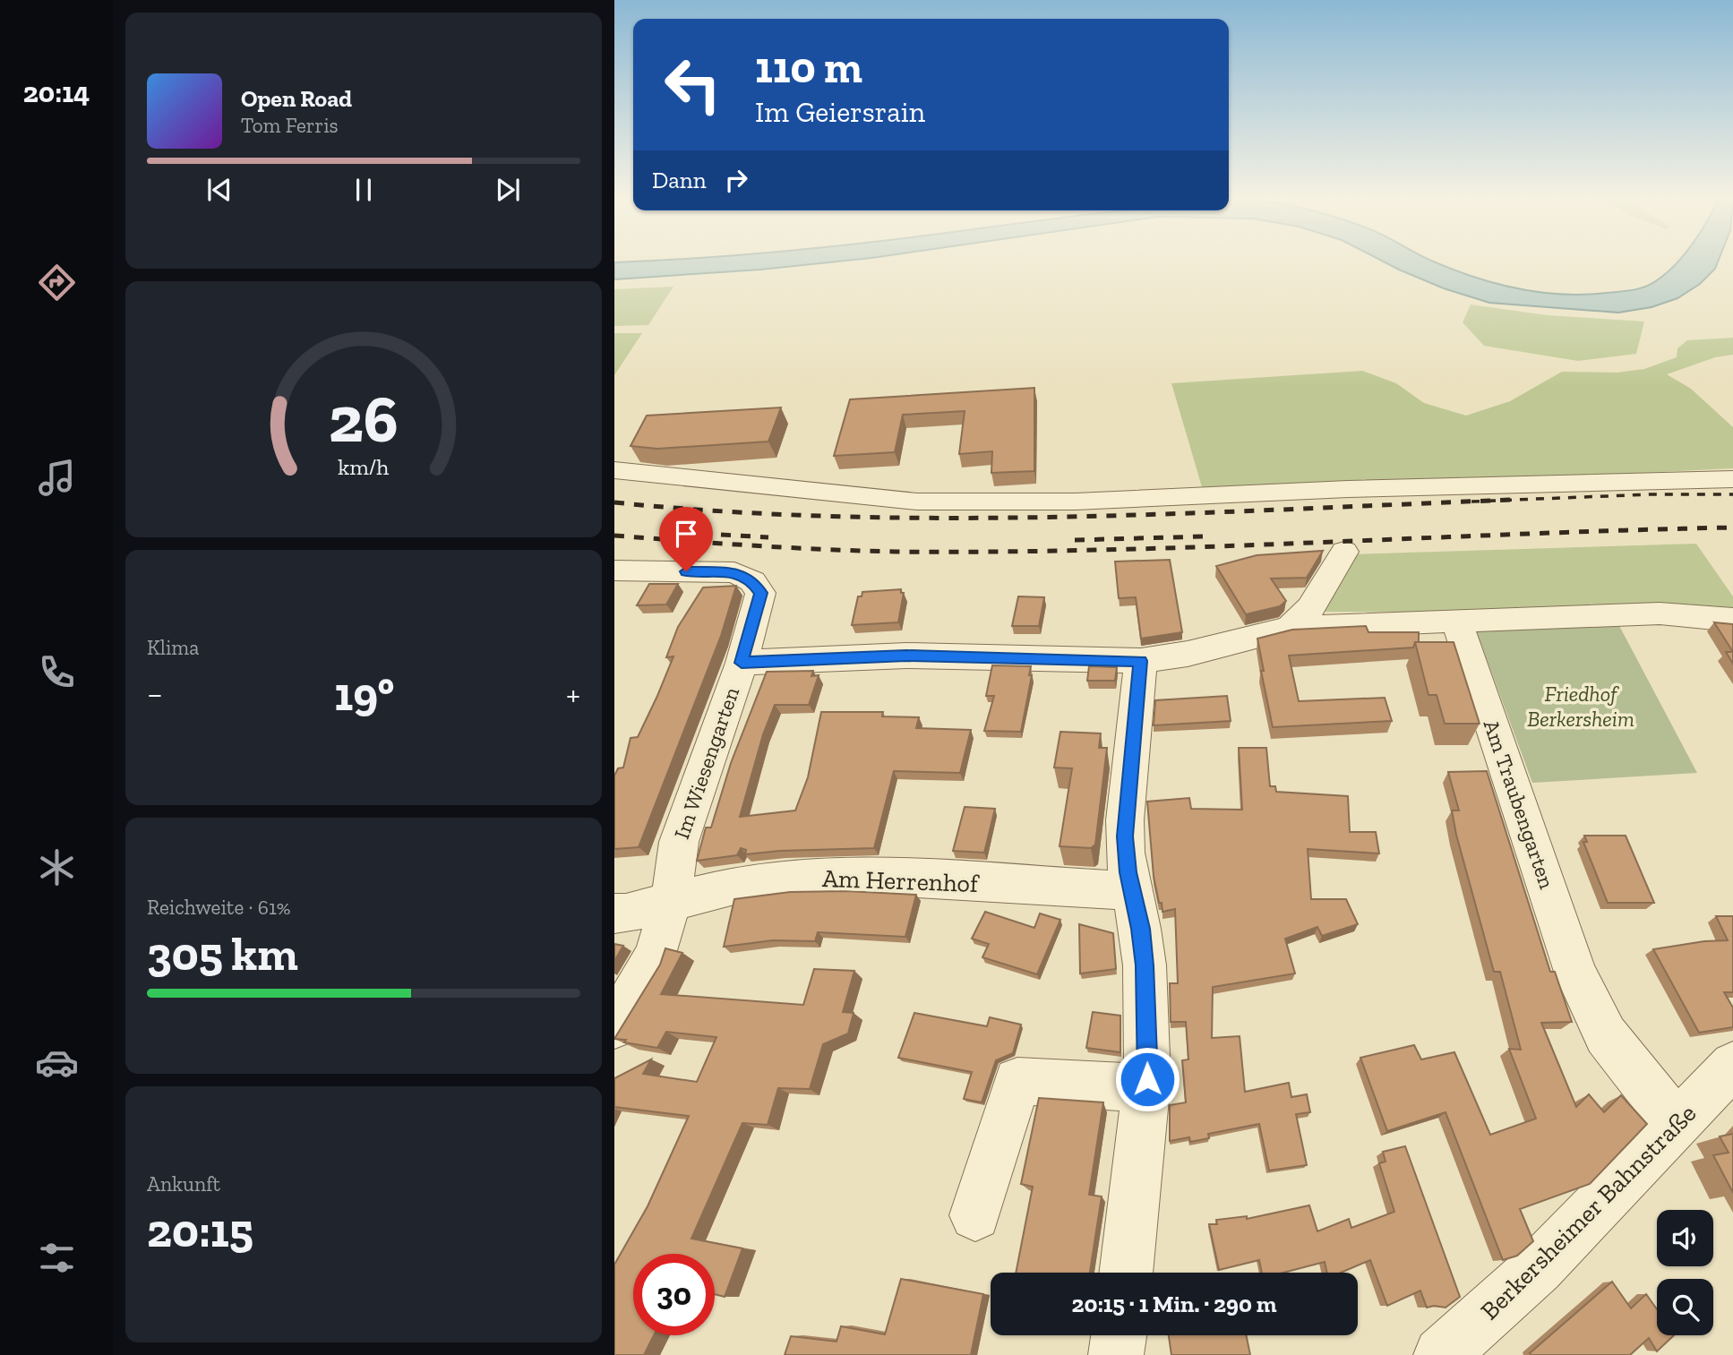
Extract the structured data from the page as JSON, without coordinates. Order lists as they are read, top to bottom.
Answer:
{
  "streets": {
    "street": [
      "Im Wiesengarten",
      "Am Traubengarten",
      "Am Herrenhof",
      "Berkersheimer Bahnstraße"
    ]
  },
  "crossings": [
    ["Im Wiesengarten", "Am Herrenhof"],
    ["Am Traubengarten", "Berkersheimer Bahnstraße"]
  ],
  "parks": ["Friedhof Berkersheim"],
  "page": {
    "tabs": "20:14",
    "turn": ["110 m", "Im Geiersrain"],
    "song": ["Open Road", "Tom Ferris"],
    "then": "Dann",
    "tile": [
      "Klima",
      ["Reichweite · 61%", "305 km"],
      ["Ankunft", "20:15"]
    ],
    "heat": ["−", "19°", "+"],
    "limit": "30",
    "trip": "20:15 · 1 Min. · 290 m",
    "gauge": ["26", "km/h"]
  }
}
